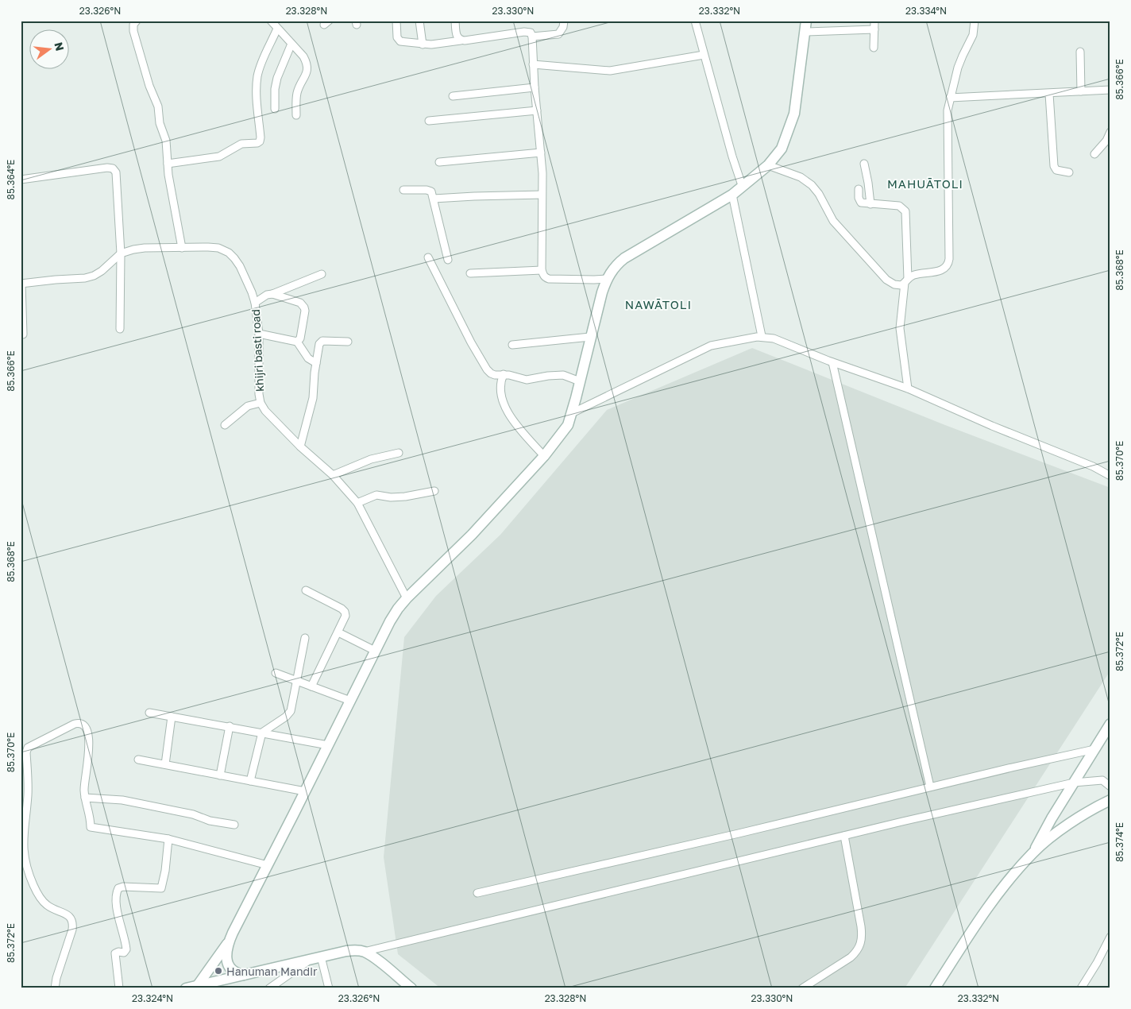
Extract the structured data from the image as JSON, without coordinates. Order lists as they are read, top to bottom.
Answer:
{
  "streets": {
    "street": ["khijri basti road"]
  },
  "districts": ["MAHUĀTOLI", "NAWĀTOLI"],
  "places": ["Hanuman Mandir"],
  "north": "right",
  "coordinates": [
    "23.326°N",
    "23.328°N",
    "23.330°N",
    "23.332°N",
    "23.334°N",
    "85.366°E",
    "85.364°E",
    "85.368°E",
    "85.370°E",
    "85.372°E",
    "85.374°E",
    "23.324°N"
  ]
}
